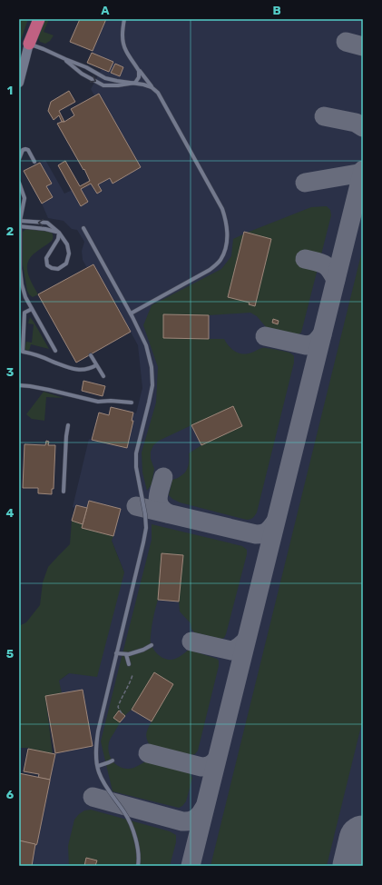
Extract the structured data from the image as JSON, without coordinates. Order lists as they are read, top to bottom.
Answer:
{
  "grid": {
    "columns": ["A", "B"],
    "rows": [
      "1",
      "2",
      "3",
      "4",
      "5",
      "6"
    ]
  }
}
